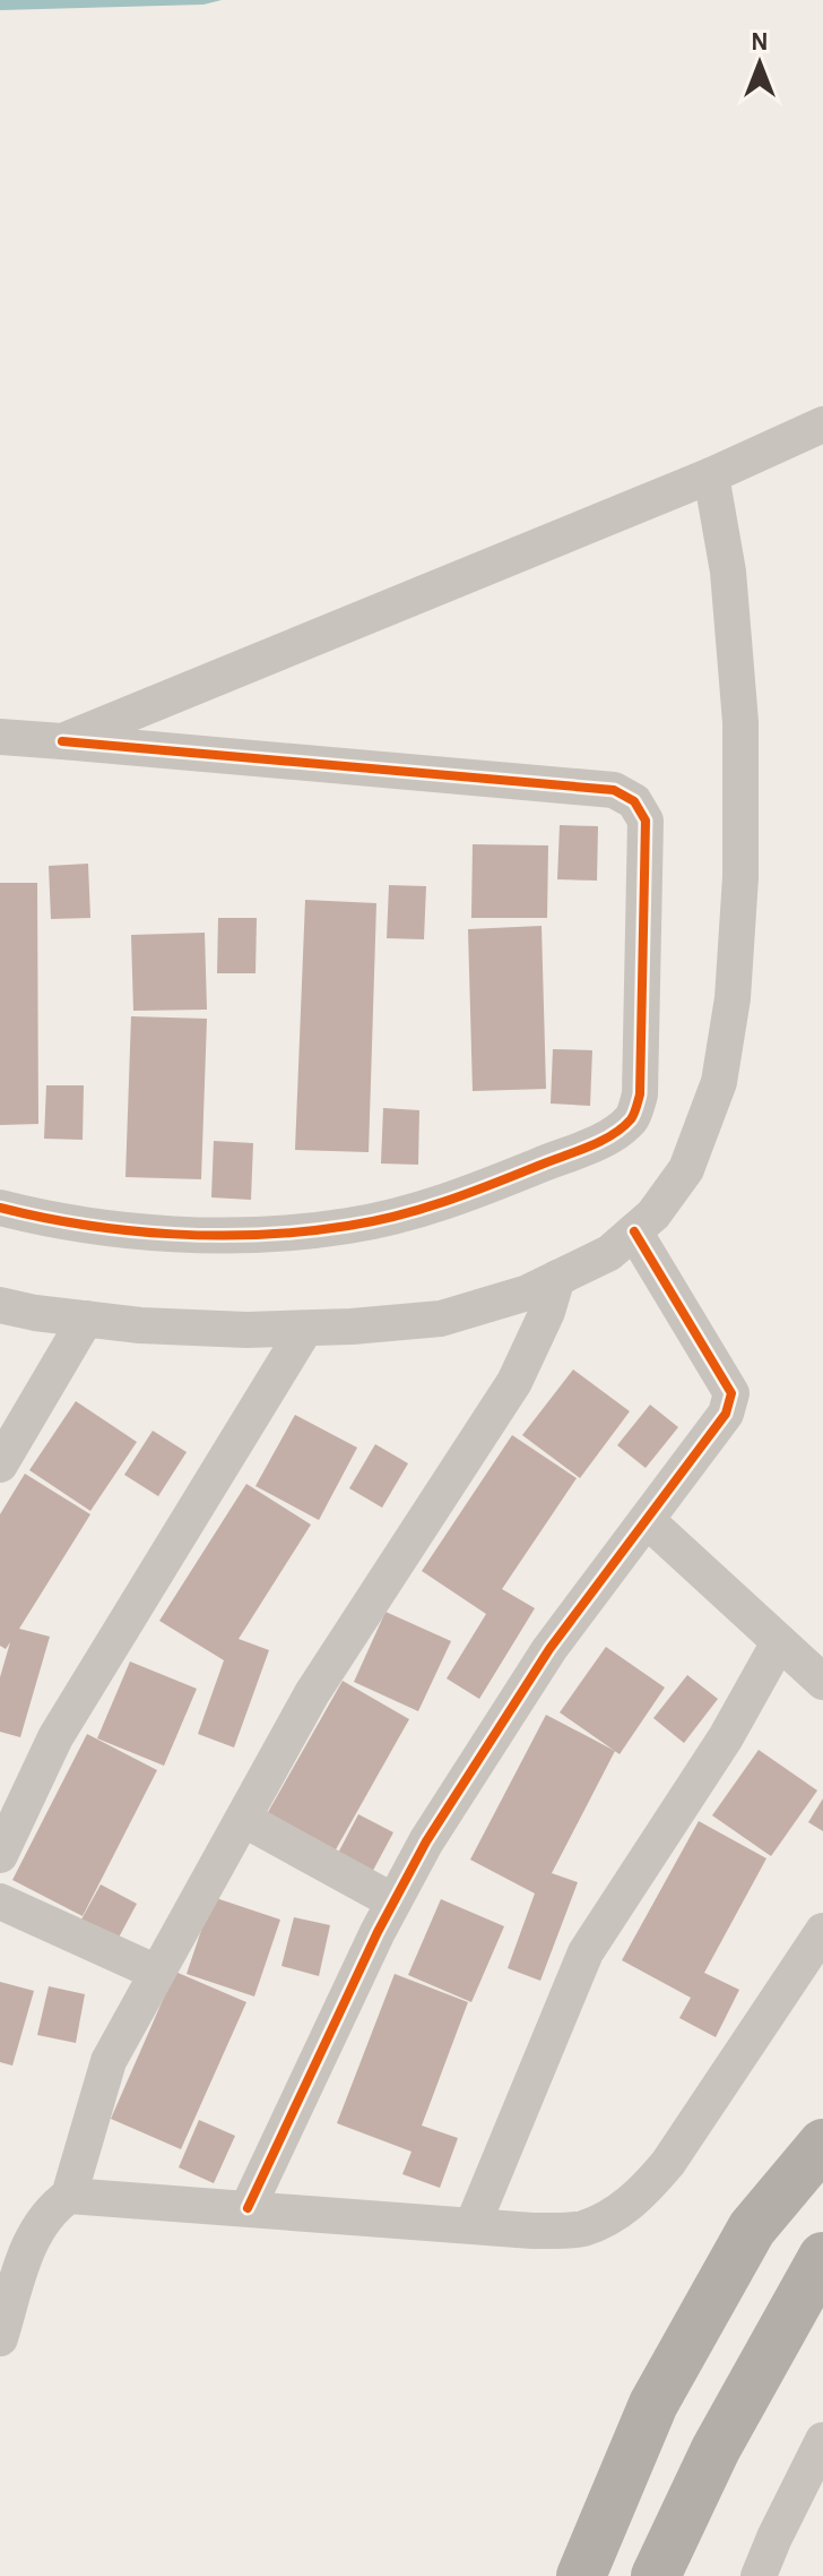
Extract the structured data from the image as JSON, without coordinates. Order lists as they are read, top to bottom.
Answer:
{
  "north": "top"
}
